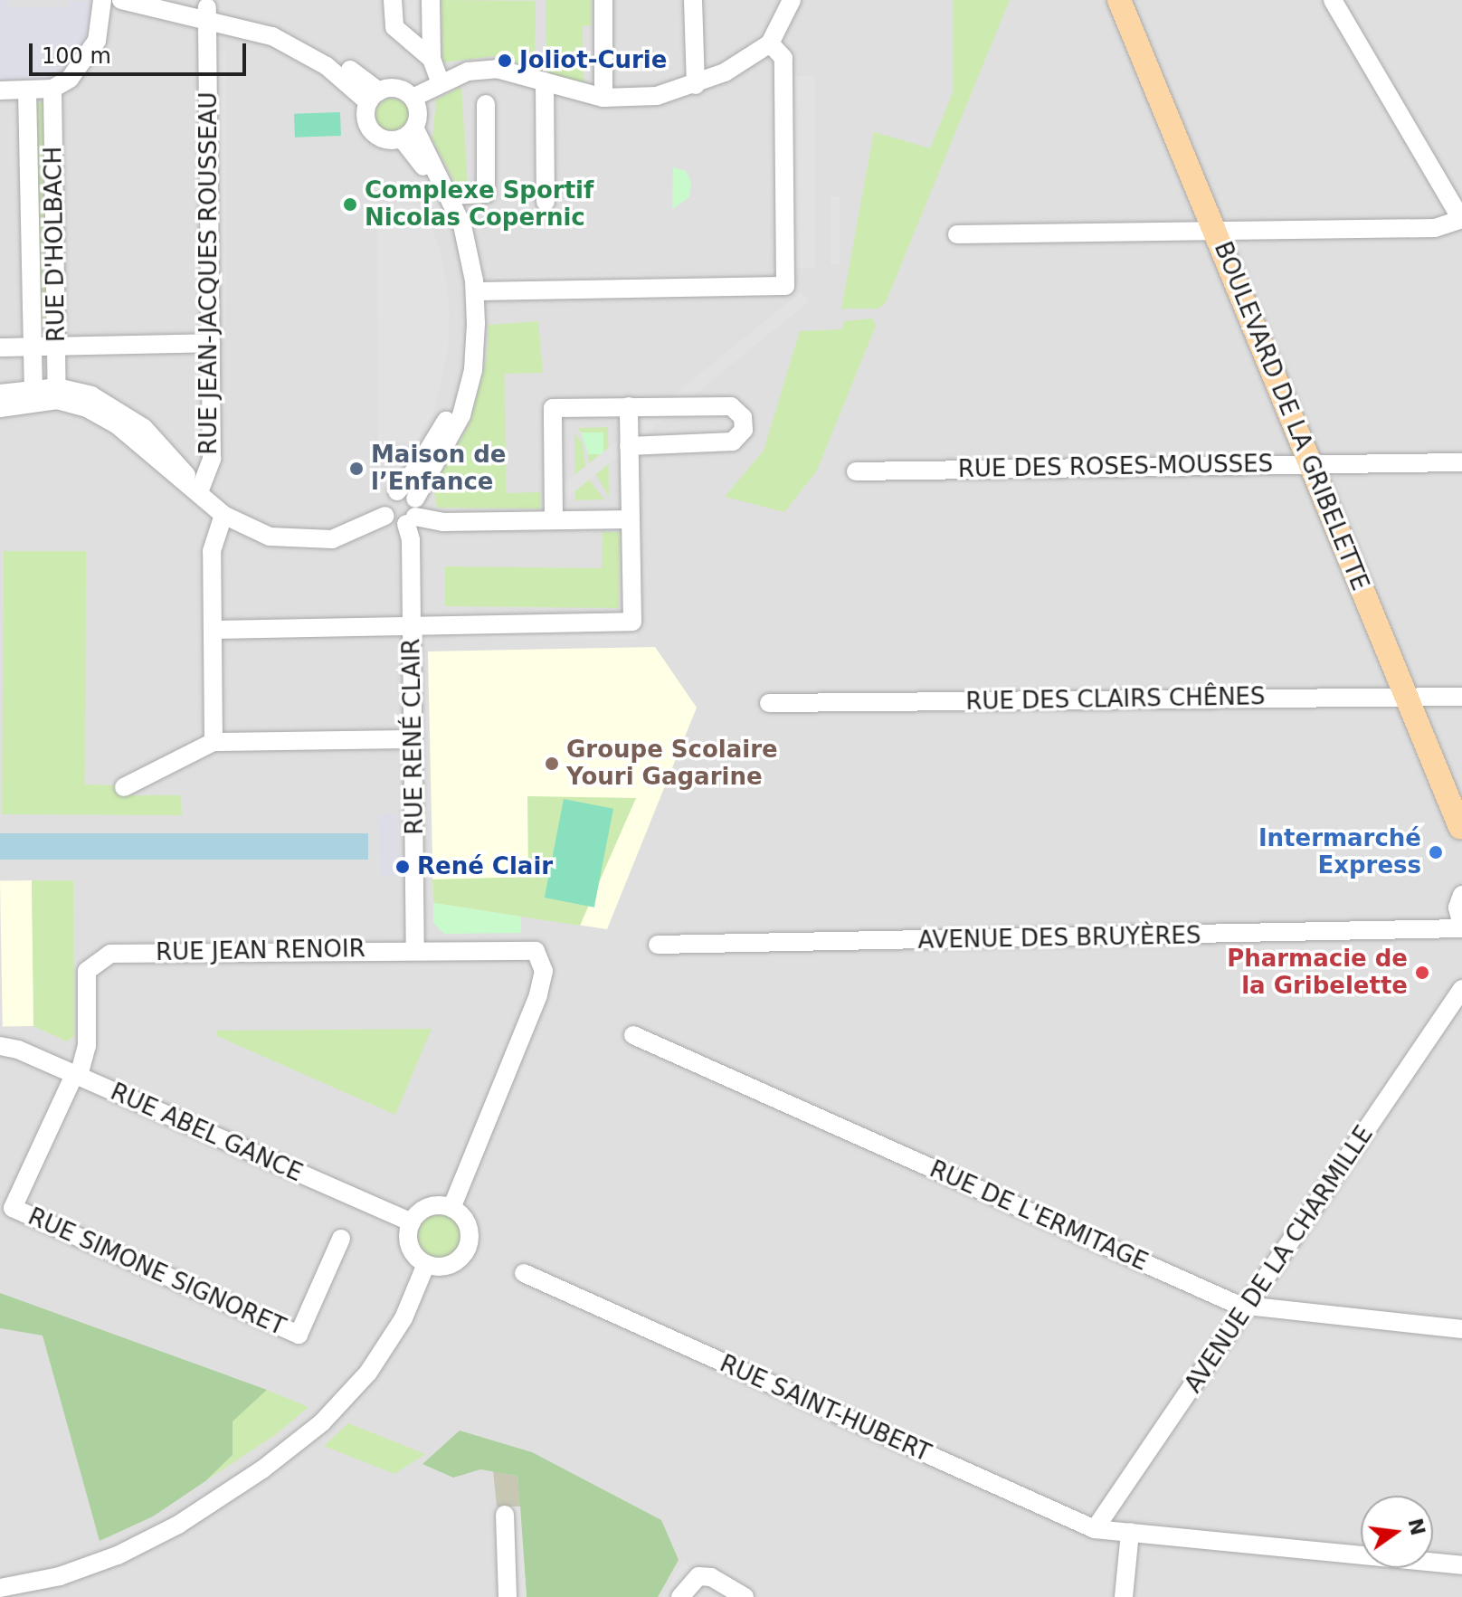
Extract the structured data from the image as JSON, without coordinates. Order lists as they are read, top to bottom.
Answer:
{
  "streets": {
    "main road": ["BOULEVARD DE LA GRIBELETTE"],
    "street": [
      "RUE D'HOLBACH",
      "RUE JEAN-JACQUES ROUSSEAU",
      "RUE DES ROSES-MOUSSES",
      "RUE DES CLAIRS CHÊNES",
      "RUE RENÉ CLAIR",
      "AVENUE DES BRUYÈRES",
      "RUE JEAN RENOIR",
      "RUE ABEL GANCE",
      "RUE DE L'ERMITAGE",
      "AVENUE DE LA CHARMILLE",
      "RUE SIMONE SIGNORET",
      "RUE SAINT-HUBERT"
    ]
  },
  "crossings": [
    ["BOULEVARD DE LA GRIBELETTE", "RUE DES ROSES-MOUSSES"],
    ["BOULEVARD DE LA GRIBELETTE", "RUE DES CLAIRS CHÊNES"],
    ["RUE RENÉ CLAIR", "RUE JEAN RENOIR"],
    ["RUE JEAN RENOIR", "RUE ABEL GANCE"],
    ["RUE JEAN RENOIR", "RUE SIMONE SIGNORET"],
    ["RUE ABEL GANCE", "RUE SIMONE SIGNORET"],
    ["RUE DE L'ERMITAGE", "AVENUE DE LA CHARMILLE"],
    ["AVENUE DE LA CHARMILLE", "RUE SAINT-HUBERT"]
  ],
  "places": [
    "Joliot-Curie",
    "Complexe Sportif Nicolas Copernic",
    "Maison de l’Enfance",
    "Groupe Scolaire Youri Gagarine",
    "Intermarché Express",
    "René Clair",
    "Pharmacie de la Gribelette"
  ],
  "scale_bar": "100 m",
  "north": "right"
}
